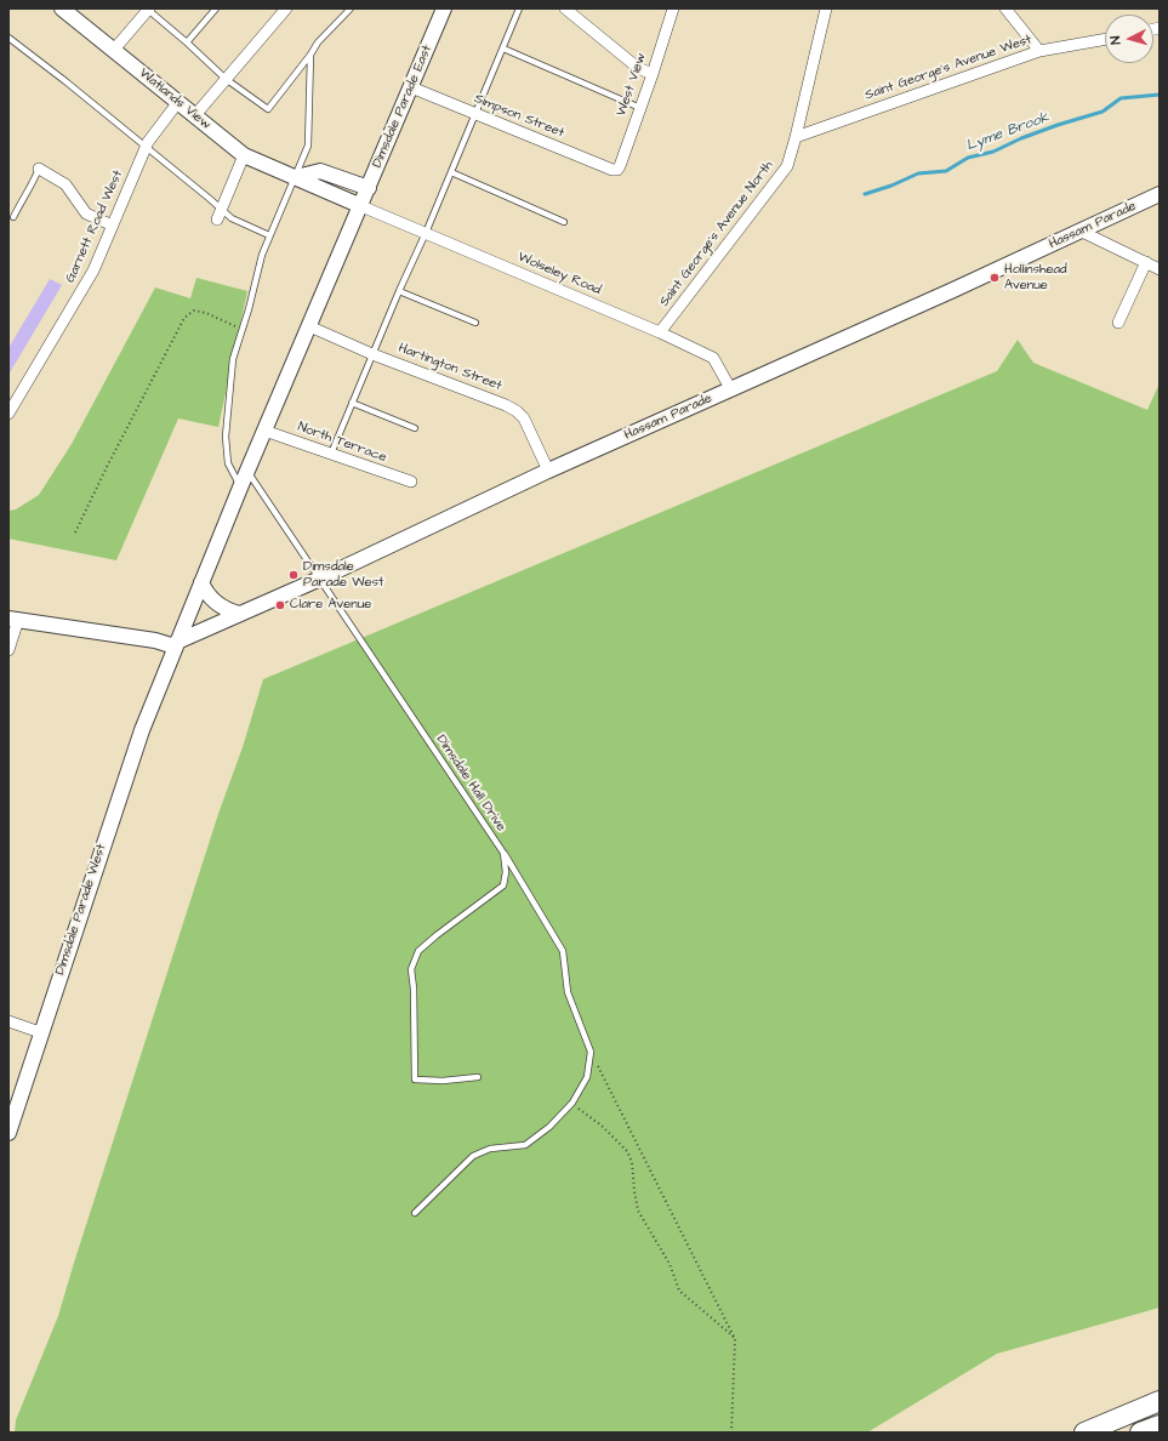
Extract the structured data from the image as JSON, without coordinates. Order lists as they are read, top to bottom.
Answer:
{
  "streets": {
    "main road": [
      "Watlands View",
      "Dimsdale Parade East",
      "Hassam Parade",
      "Dimsdale Parade West"
    ],
    "street": [
      "Saint George's Avenue West",
      "West View",
      "Simpson Street",
      "Garnett Road West",
      "Saint George's Avenue North",
      "Wolseley Road",
      "Hartington Street",
      "North Terrace"
    ],
    "lane": ["Dimsdale Hall Drive"]
  },
  "crossings": [
    ["Saint George's Avenue West", "Saint George's Avenue North"],
    ["West View", "Simpson Street"],
    ["Watlands View", "Dimsdale Parade East"],
    ["Watlands View", "Garnett Road West"],
    ["Watlands View", "Wolseley Road"],
    ["Watlands View", "Dimsdale Parade West"],
    ["Dimsdale Parade East", "Simpson Street"],
    ["Dimsdale Parade East", "Wolseley Road"],
    ["Dimsdale Parade East", "Dimsdale Parade West"],
    ["Hassam Parade", "Wolseley Road"],
    ["Hassam Parade", "Hartington Street"],
    ["Hassam Parade", "Dimsdale Hall Drive"],
    ["Hassam Parade", "Dimsdale Parade West"],
    ["Saint George's Avenue North", "Wolseley Road"],
    ["Wolseley Road", "Dimsdale Parade West"],
    ["Hartington Street", "Dimsdale Parade West"],
    ["North Terrace", "Dimsdale Parade West"],
    ["Dimsdale Hall Drive", "Dimsdale Parade West"]
  ],
  "water": ["Lyme Brook"],
  "places": ["Hollinshead Avenue", "Dimsdale Parade West", "Clare Avenue"],
  "north": "left"
}
